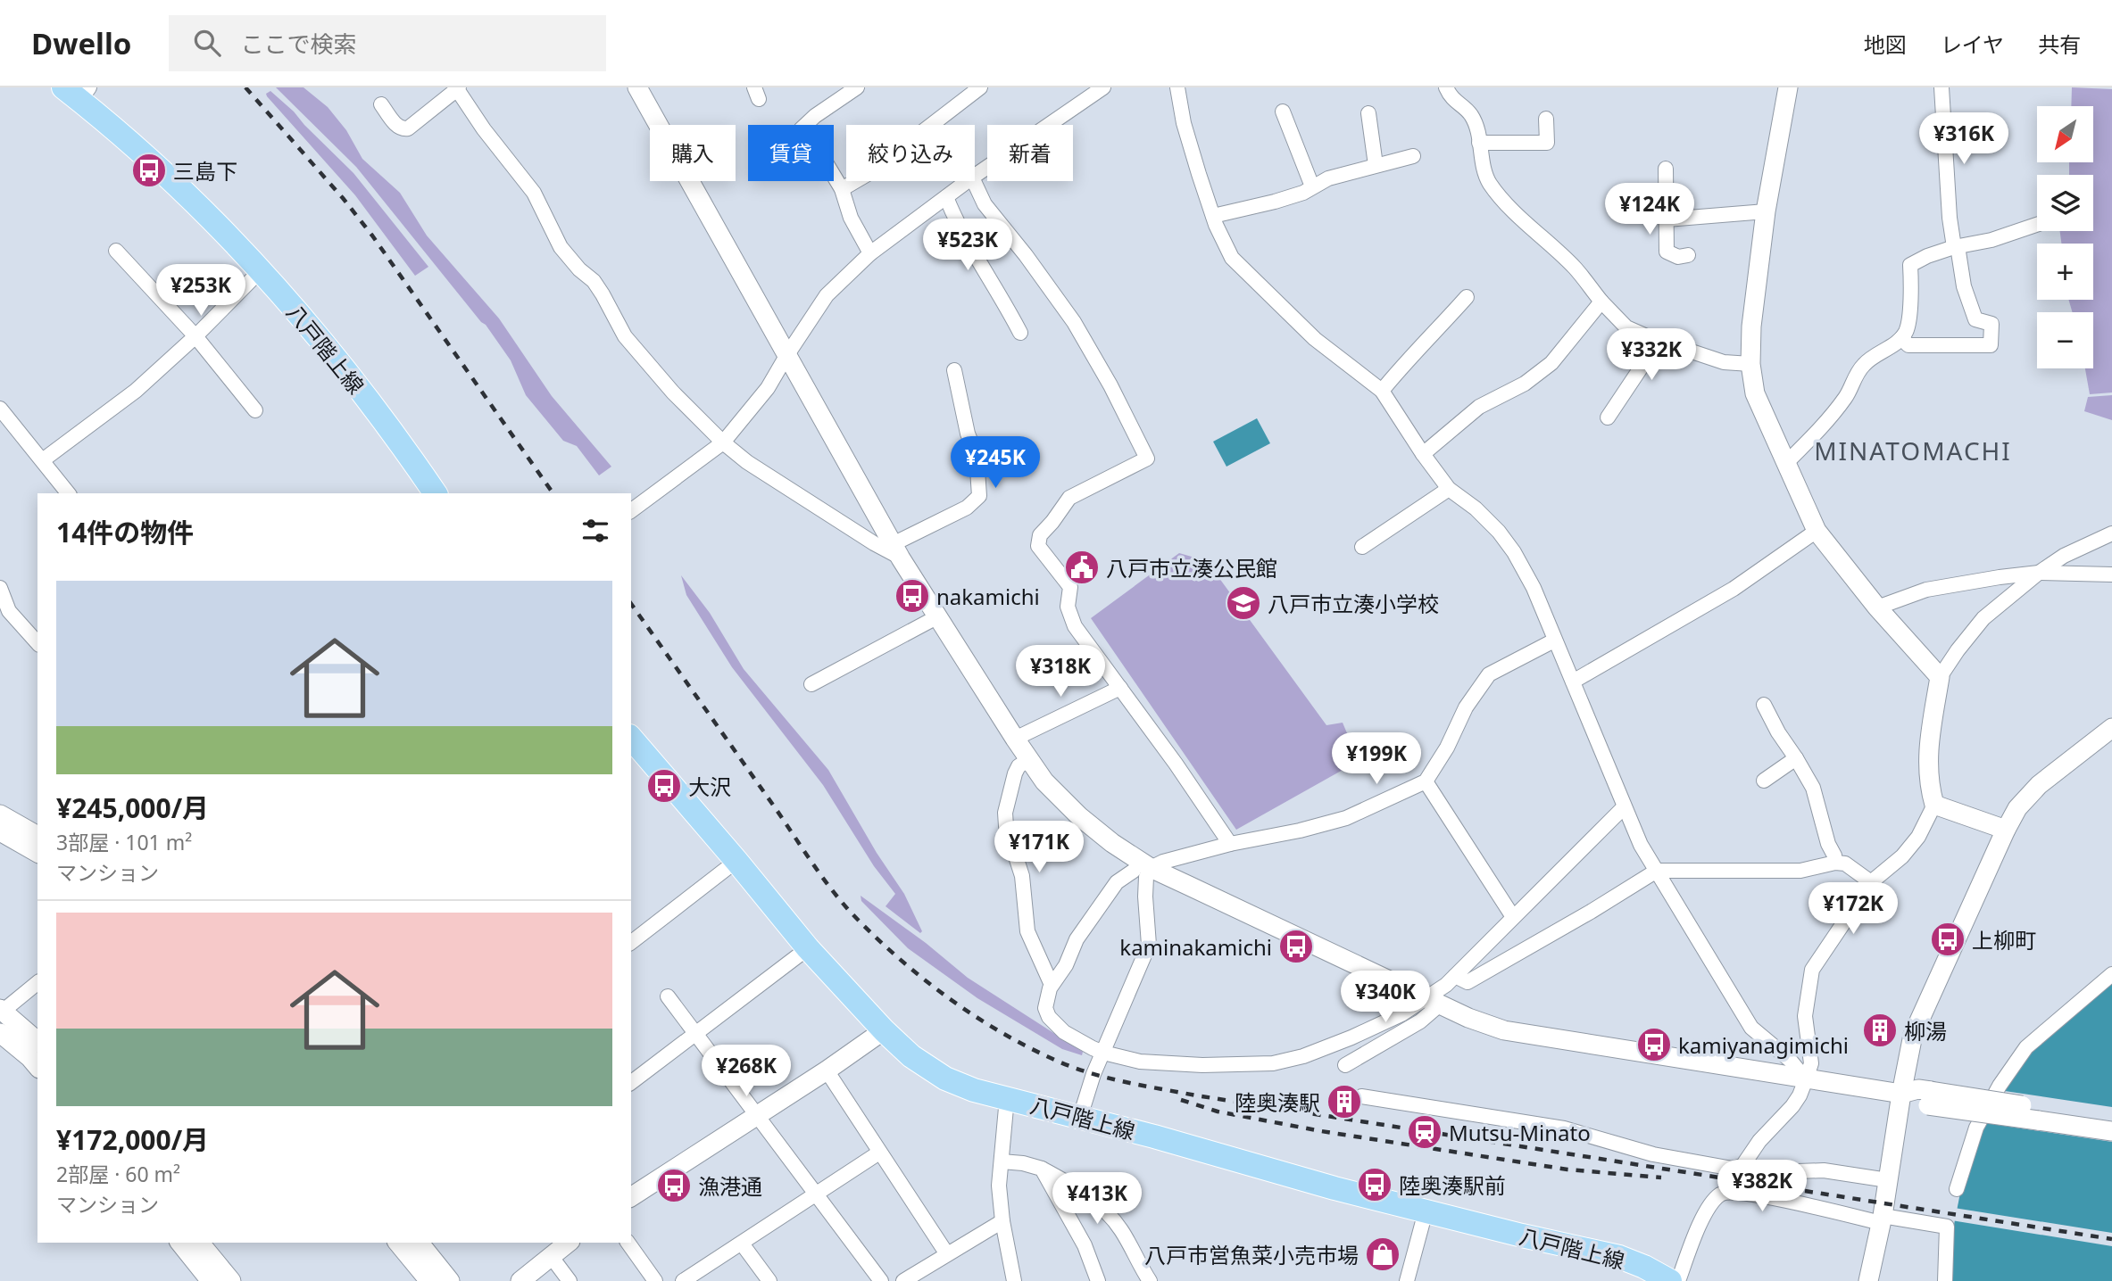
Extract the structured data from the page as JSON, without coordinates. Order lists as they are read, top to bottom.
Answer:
{
  "streets": {
    "main road": ["八戸階上線"]
  },
  "districts": ["MINATOMACHI"],
  "places": {
    "bus stop": [
      "三島下",
      "nakamichi",
      "大沢",
      "上柳町",
      "kaminakamichi",
      "kamiyanagimichi",
      "陸奥湊駅前",
      "漁港通"
    ],
    "public building": ["八戸市立湊公民館"],
    "school or university": ["八戸市立湊小学校"],
    "building": ["柳湯", "陸奥湊駅"],
    "station": ["Mutsu-Minato"],
    "shop": ["八戸市営魚菜小売市場"]
  },
  "north": "bottom left",
  "page": {
    "header": "Dwello",
    "search": "ここで検索",
    "nav": ["地図", "レイヤ", "共有"],
    "map_buttons": ["+", "−"],
    "price": [
      "¥316K",
      "¥124K",
      "¥523K",
      "¥253K",
      "¥332K",
      "¥245K",
      "¥318K",
      "¥199K",
      "¥171K",
      "¥172K",
      "¥340K",
      "¥268K",
      "¥382K",
      "¥413K"
    ],
    "chip": [
      "購入",
      "賃貸",
      "絞り込み",
      "新着"
    ],
    "heading": "14件の物件",
    "list": [
      {
        "name": "¥245,000/月",
        "note": "3部屋 · 101 m² · マンション"
      },
      {
        "name": "¥172,000/月",
        "note": "2部屋 · 60 m² · マンション"
      }
    ]
  }
}
